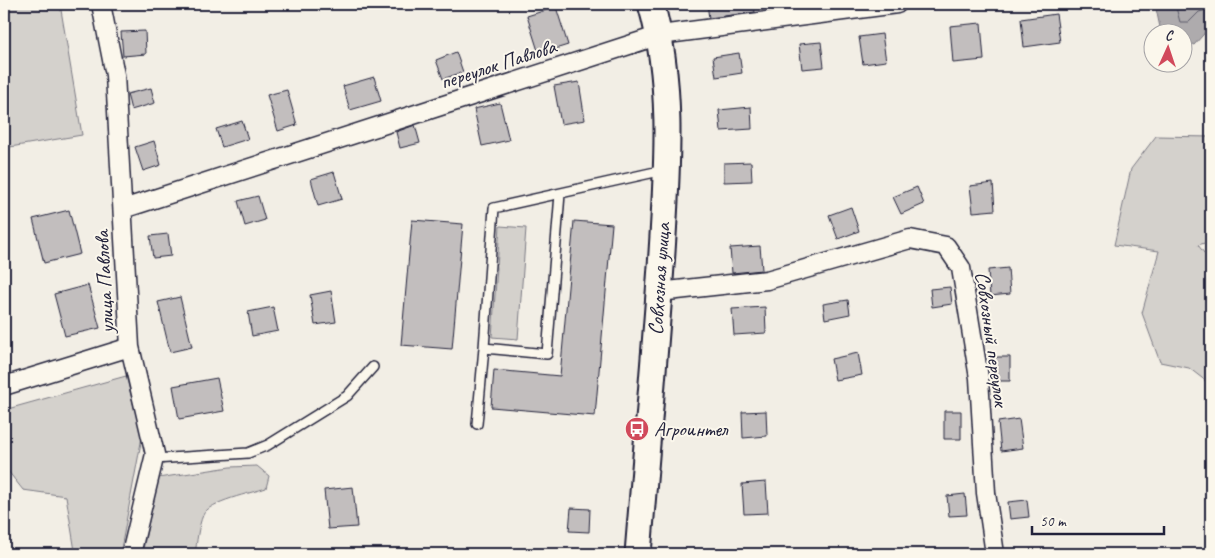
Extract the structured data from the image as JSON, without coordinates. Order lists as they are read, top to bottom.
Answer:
{
  "streets": {
    "street": [
      "переулок Павлова",
      "Совхозная улица",
      "улица Павлова",
      "Совхозный переулок"
    ]
  },
  "crossings": [
    ["переулок Павлова", "Совхозная улица"],
    ["переулок Павлова", "улица Павлова"],
    ["Совхозная улица", "Совхозный переулок"]
  ],
  "places": {
    "bus stop": ["Агроинтел"]
  },
  "scale_bar": "50 m",
  "north": "top"
}
